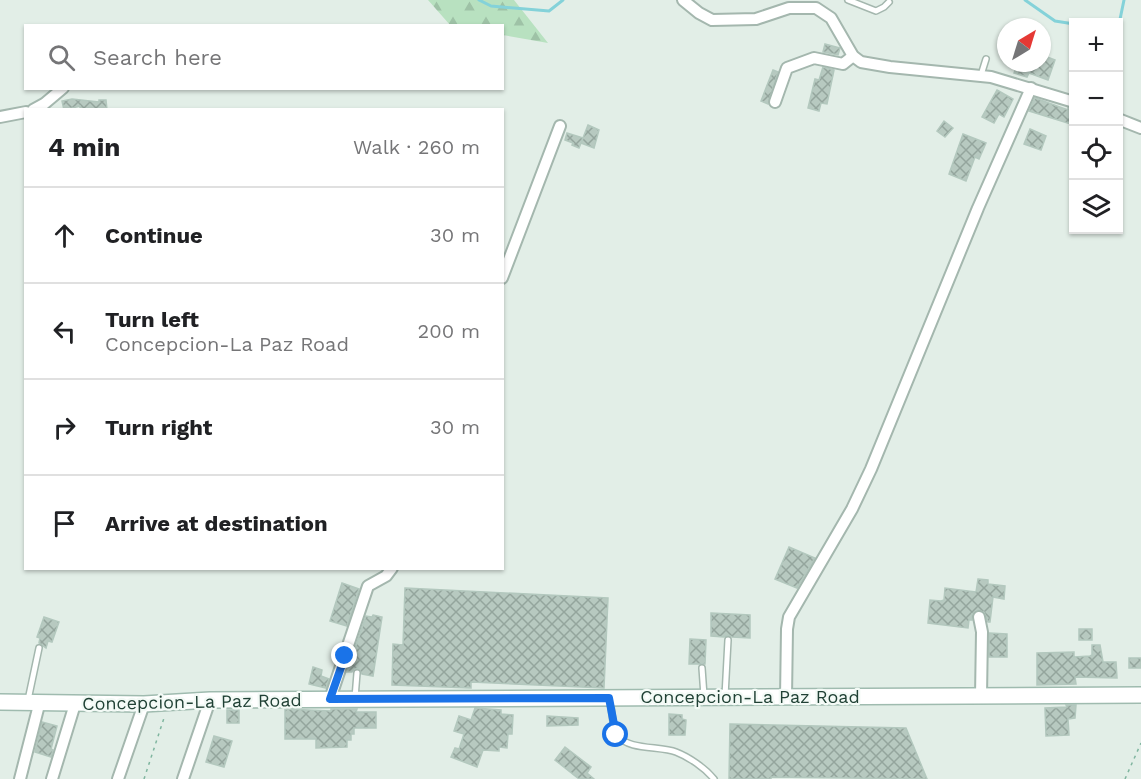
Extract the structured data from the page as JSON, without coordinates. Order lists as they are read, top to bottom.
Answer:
{
  "streets": {
    "main road": ["Concepcion-La Paz Road"]
  },
  "north": "top right",
  "page": {
    "map_buttons": ["+", "−"],
    "search": "Search here",
    "heading": ["4 min", "Walk · 260 m"],
    "list": [
      ["Continue", "30 m"],
      ["Turn left", "Concepcion-La Paz Road", "200 m"],
      ["Turn right", "30 m"],
      "Arrive at destination"
    ]
  }
}
